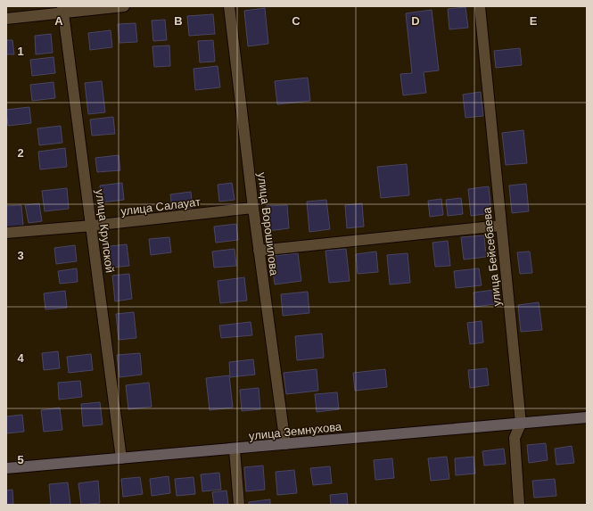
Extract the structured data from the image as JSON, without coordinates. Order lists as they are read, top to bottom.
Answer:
{
  "streets": {
    "street": [
      "улица Салауат",
      "улица Ворошилова",
      "улица Крупской",
      "улица Бейсебаева",
      "улица Земнухова"
    ]
  },
  "crossings": [
    ["улица Салауат", "улица Ворошилова"],
    ["улица Салауат", "улица Крупской"],
    ["улица Ворошилова", "улица Земнухова"],
    ["улица Крупской", "улица Земнухова"],
    ["улица Бейсебаева", "улица Земнухова"]
  ],
  "grid": {
    "columns": [
      "A",
      "B",
      "C",
      "D",
      "E"
    ],
    "rows": [
      "1",
      "2",
      "3",
      "4",
      "5"
    ]
  }
}
